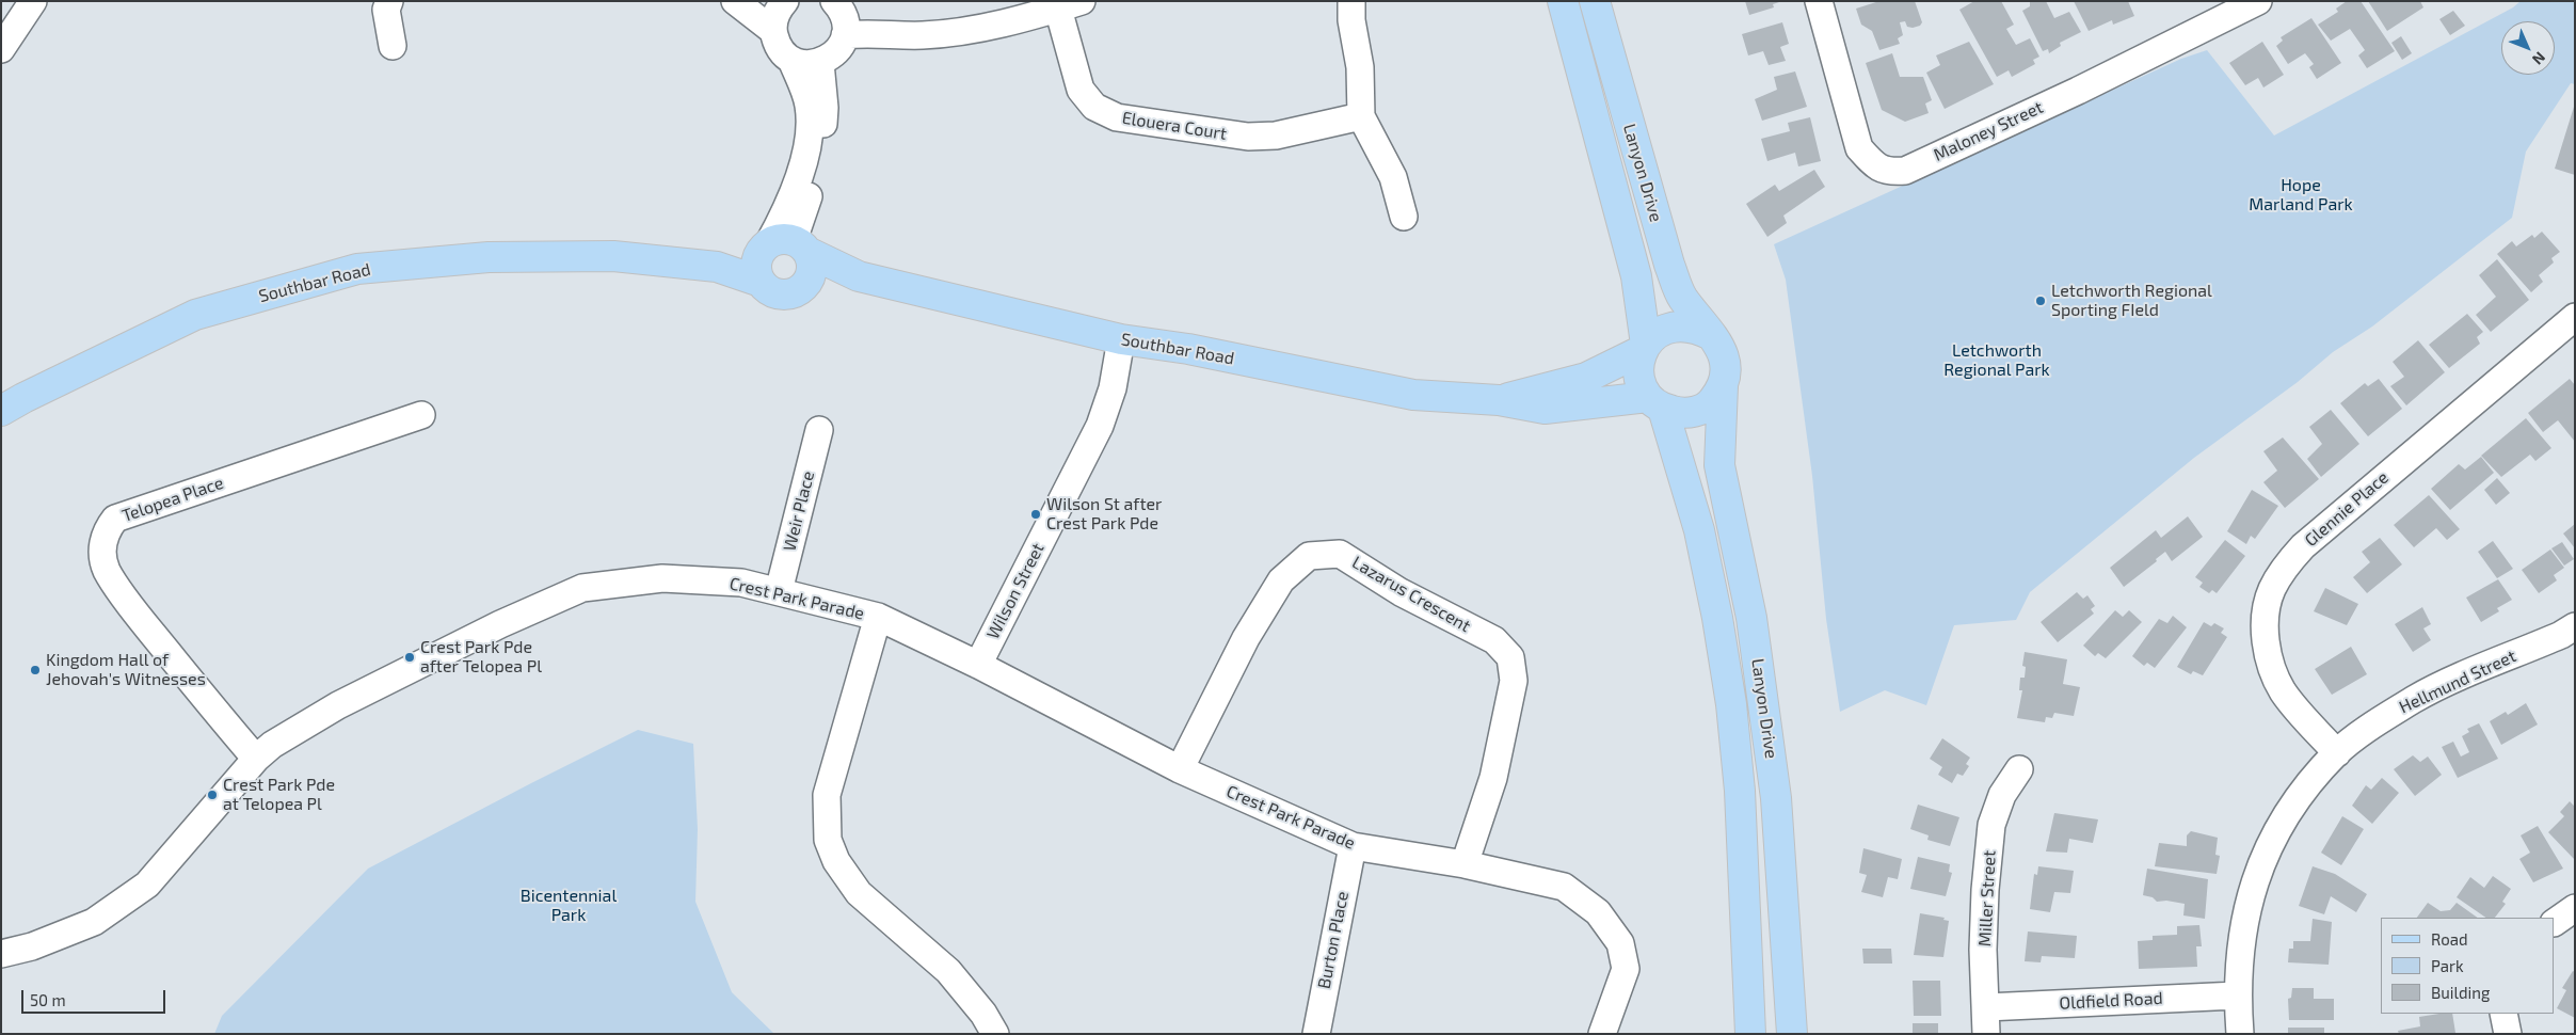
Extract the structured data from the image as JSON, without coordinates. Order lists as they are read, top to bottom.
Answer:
{
  "streets": {
    "main road": ["Lanyon Drive", "Southbar Road"],
    "street": [
      "Elouera Court",
      "Maloney Street",
      "Telopea Place",
      "Glennie Place",
      "Weir Place",
      "Wilson Street",
      "Lazarus Crescent",
      "Crest Park Parade",
      "Hellmund Street",
      "Miller Street",
      "Burton Place",
      "Oldfield Road"
    ]
  },
  "crossings": [
    ["Lanyon Drive", "Southbar Road"],
    ["Southbar Road", "Wilson Street"],
    ["Telopea Place", "Crest Park Parade"],
    ["Glennie Place", "Hellmund Street"],
    ["Weir Place", "Crest Park Parade"],
    ["Wilson Street", "Crest Park Parade"],
    ["Lazarus Crescent", "Crest Park Parade"],
    ["Crest Park Parade", "Burton Place"],
    ["Hellmund Street", "Oldfield Road"],
    ["Miller Street", "Oldfield Road"]
  ],
  "parks": ["Hope Marland Park", "Letchworth Regional Park", "Bicentennial Park"],
  "places": [
    "Letchworth Regional Sporting FIeld",
    "Wilson St after Crest Park Pde",
    "Crest Park Pde after Telopea Pl",
    "Kingdom Hall of Jehovah's Witnesses",
    "Crest Park Pde at Telopea Pl"
  ],
  "legend": ["Road", "Park", "Building"],
  "scale_bar": "50 m",
  "north": "bottom right"
}
